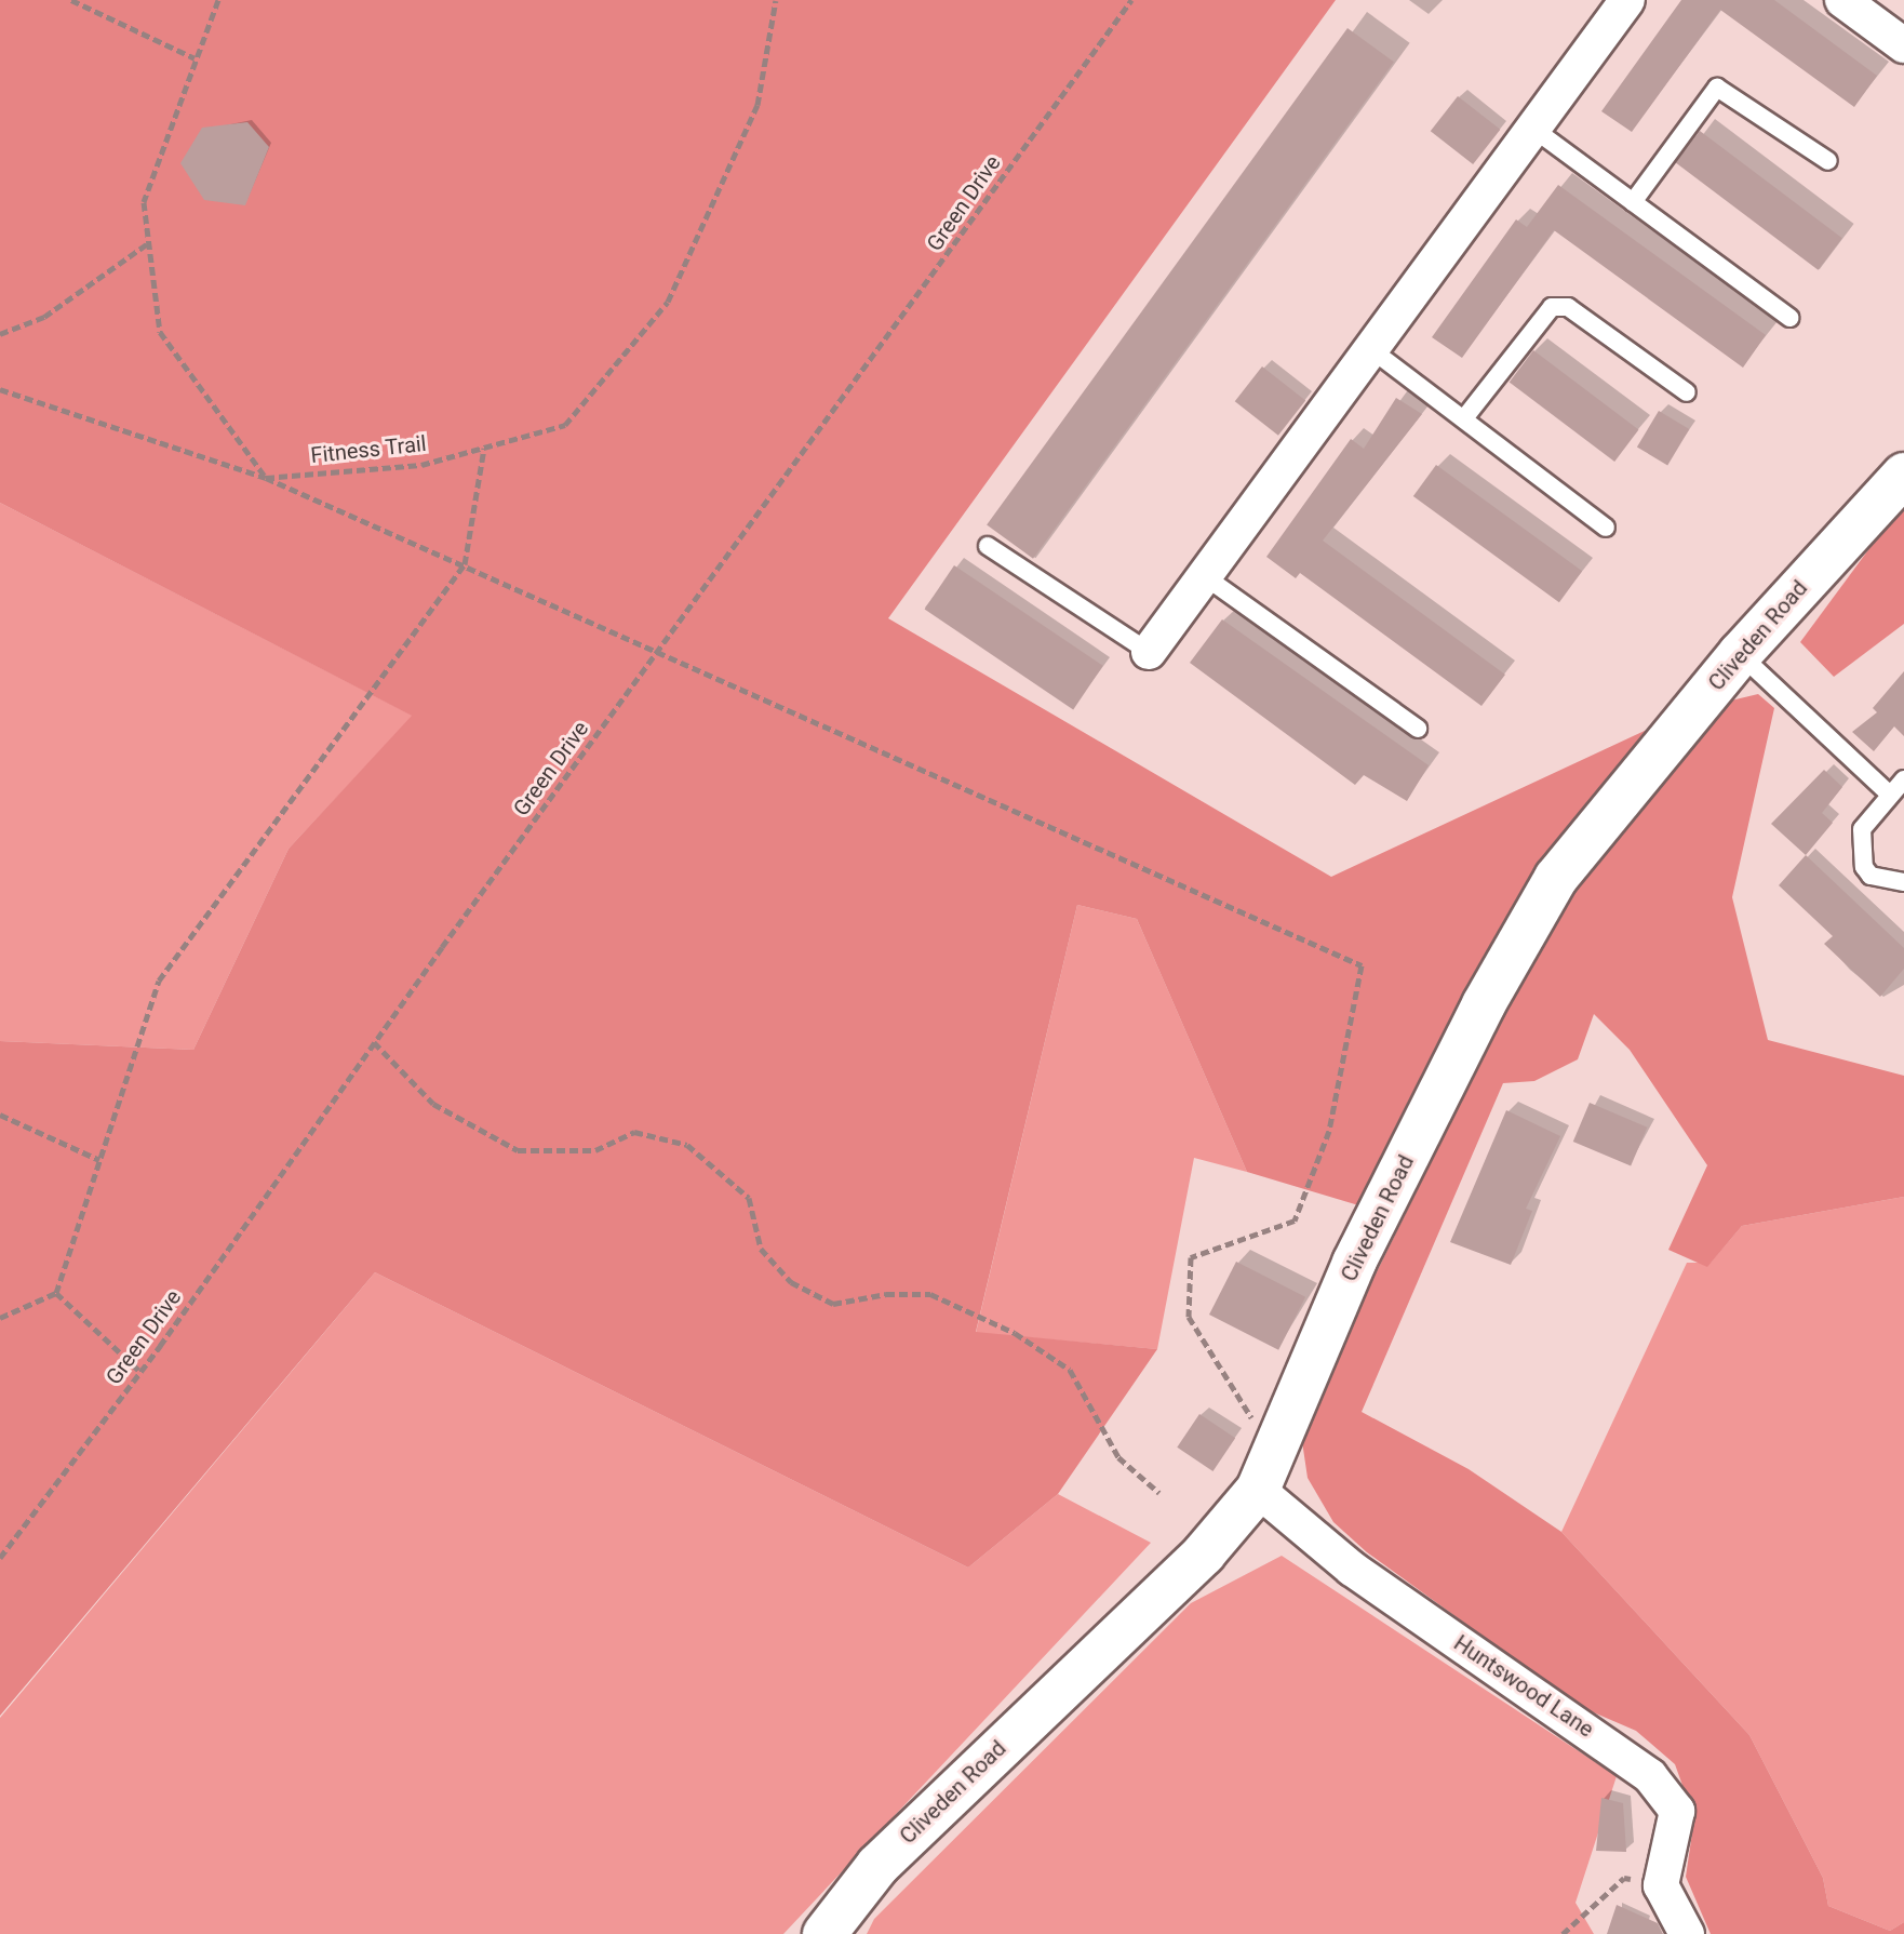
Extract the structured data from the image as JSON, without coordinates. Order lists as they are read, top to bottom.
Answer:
{
  "streets": {
    "street": ["Cliveden Road", "Huntswood Lane"],
    "path": ["Green Drive", "Fitness Trail"]
  },
  "crossings": [
    ["Cliveden Road", "Huntswood Lane"]
  ]
}
